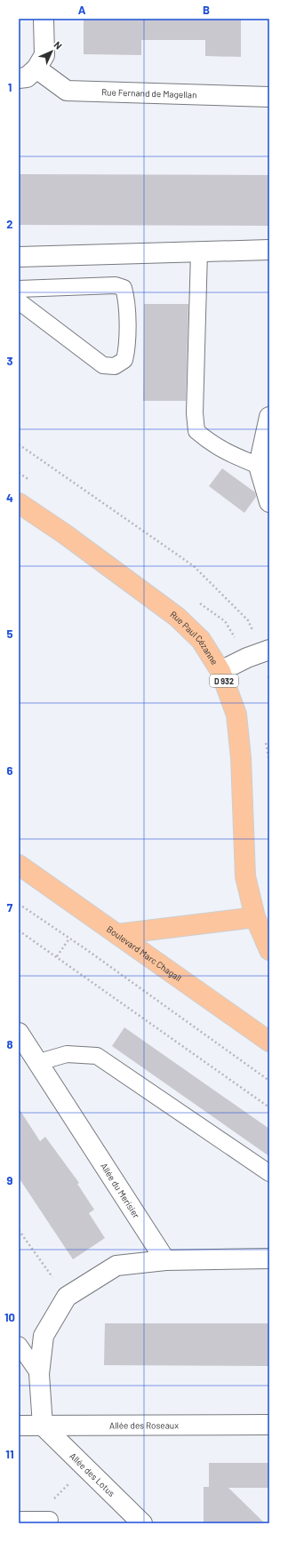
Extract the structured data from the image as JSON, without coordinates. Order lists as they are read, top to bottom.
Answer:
{
  "streets": {
    "main road": ["Rue Paul Cézanne", "D 932", "Boulevard Marc Chagall"],
    "street": [
      "Rue Fernand de Magellan",
      "Allée du Merisier",
      "Allée des Roseaux",
      "Allée des Lotus"
    ]
  },
  "crossings": [
    ["Allée des Roseaux", "Allée des Lotus"]
  ],
  "north": "top right",
  "grid": {
    "columns": ["A", "B"],
    "rows": [
      "1",
      "2",
      "3",
      "4",
      "5",
      "6",
      "7",
      "8",
      "9",
      "10",
      "11"
    ]
  }
}
